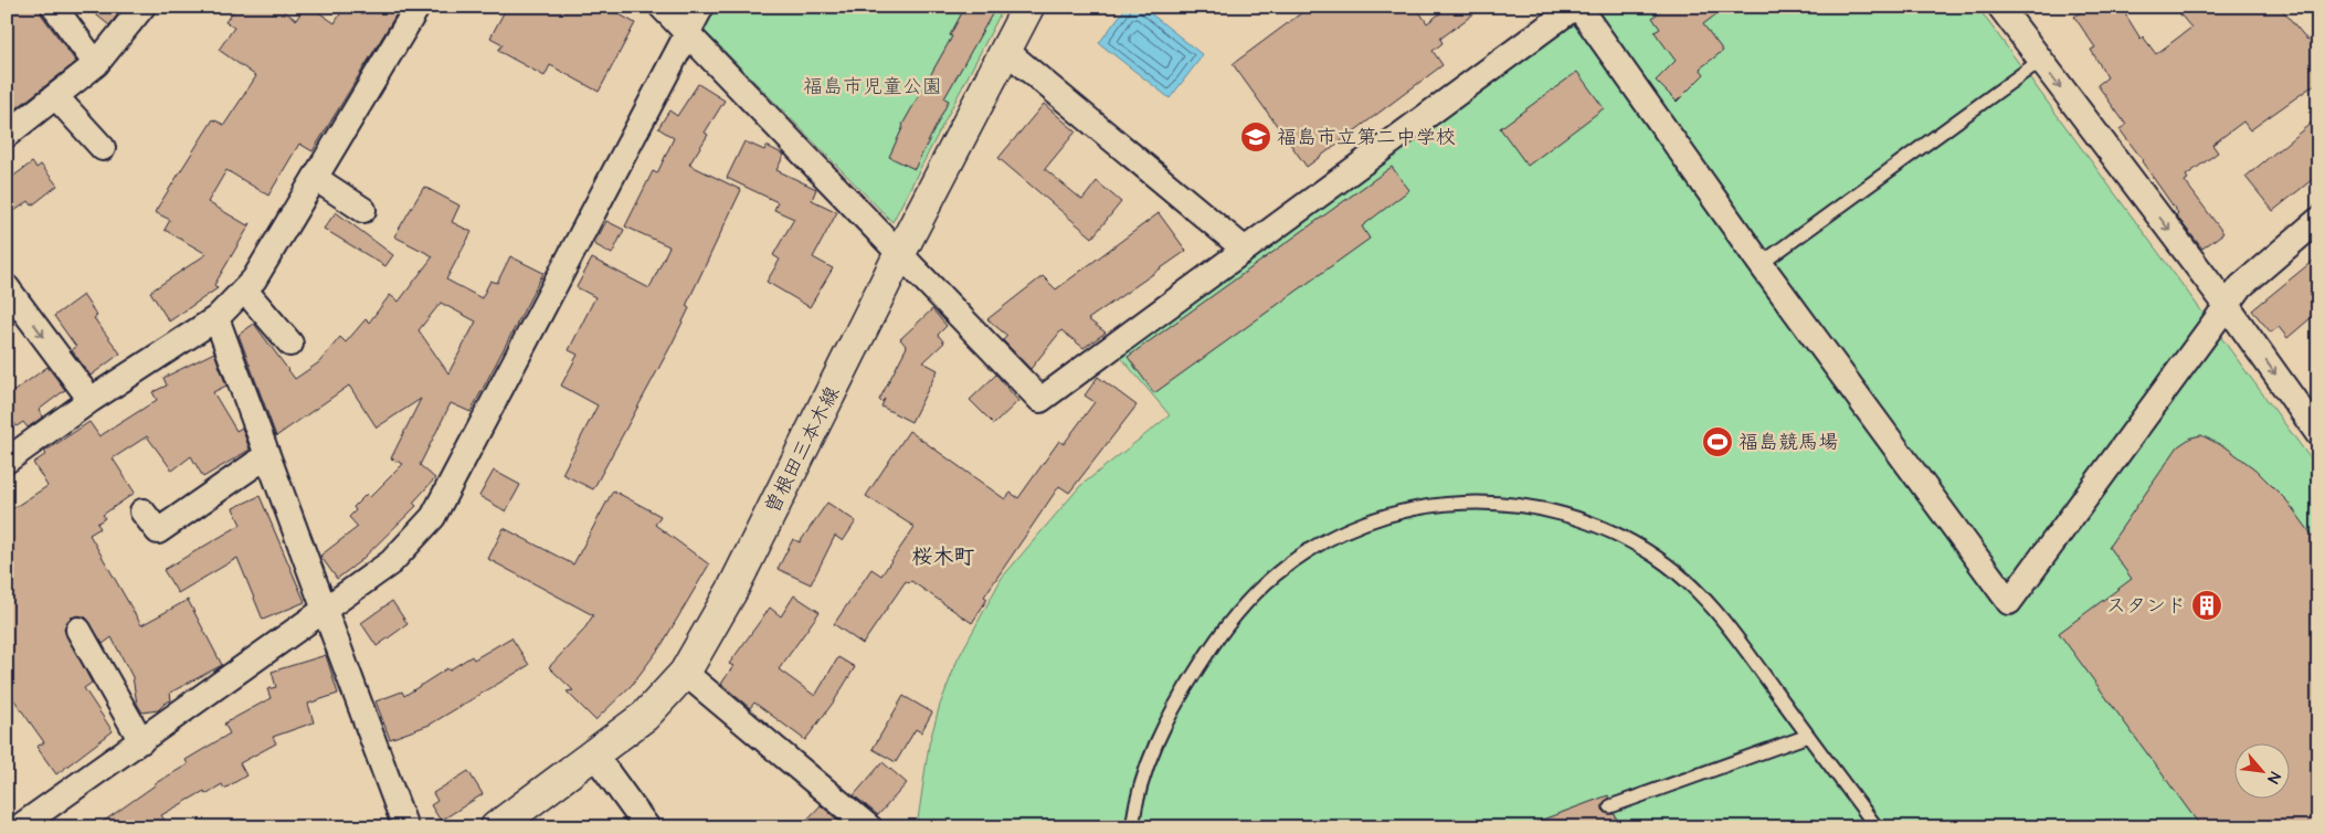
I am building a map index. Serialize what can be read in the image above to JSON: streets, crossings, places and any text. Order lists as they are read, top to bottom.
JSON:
{
  "streets": {
    "street": ["曽根田三本木線"]
  },
  "districts": ["桜木町"],
  "parks": ["福島市児童公園"],
  "places": {
    "school or university": ["福島市立第二中学校"],
    "sports": ["福島競馬場"],
    "building": ["スタンド"]
  },
  "north": "bottom right"
}
